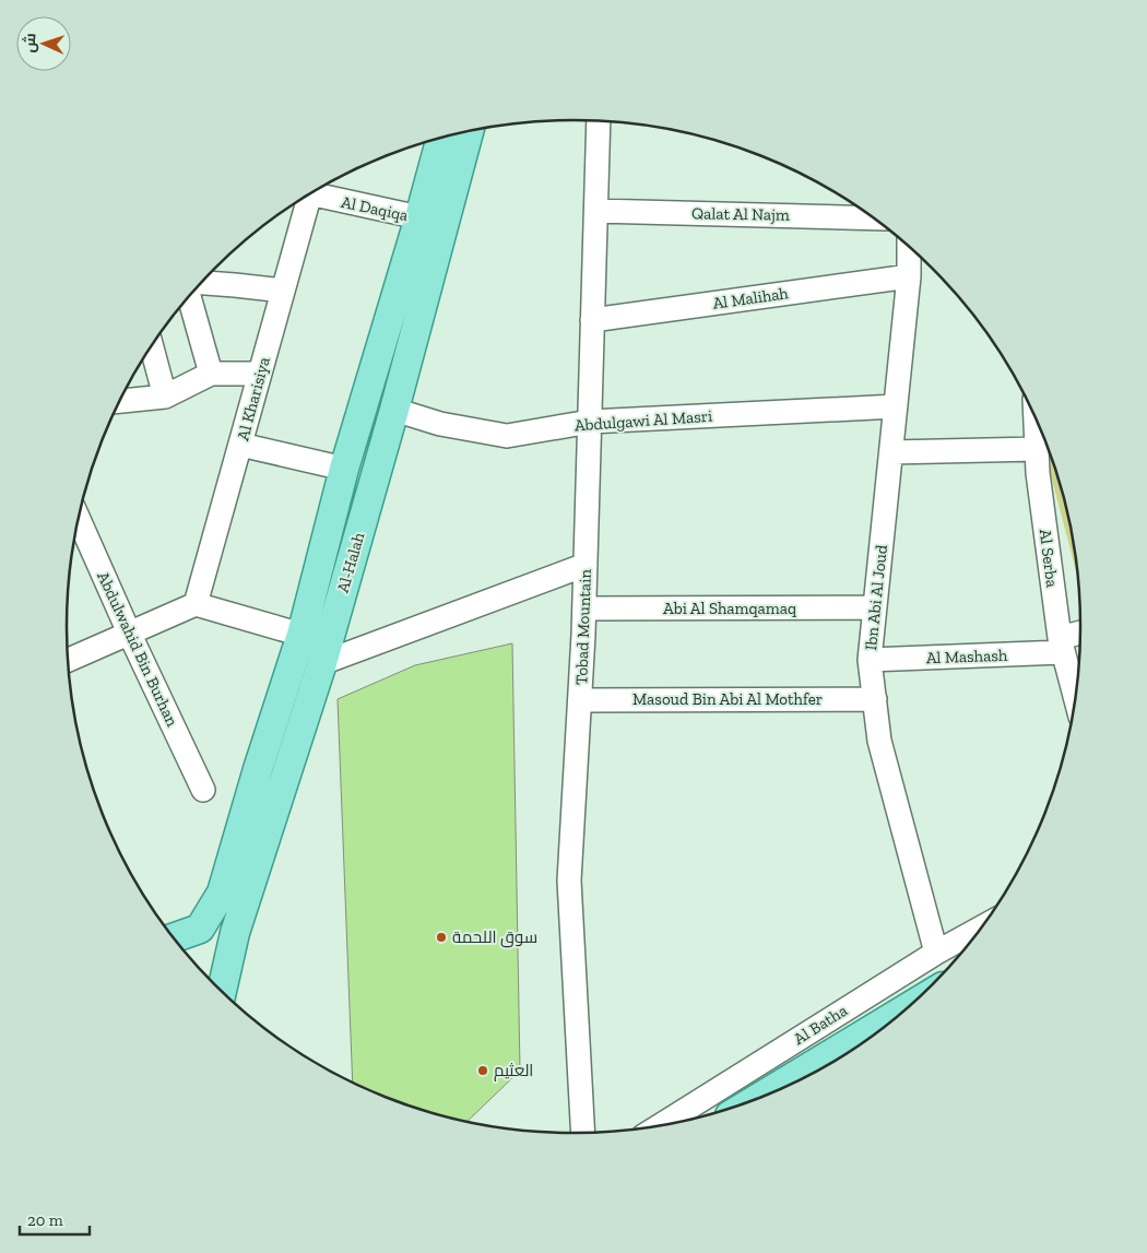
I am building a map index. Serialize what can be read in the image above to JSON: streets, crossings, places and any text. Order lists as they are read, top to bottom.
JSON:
{
  "streets": {
    "main road": ["Al-Halah", "Al Batha"],
    "street": [
      "Al Daqiqa",
      "Qalat Al Najm",
      "Al Malihah",
      "Al Kharisiya",
      "Abdulgawi Al Masri",
      "Al Serba",
      "Ibn Abi Al Joud",
      "Abi Al Shamqamaq",
      "Tobad Mountain",
      "Abdulwahid Bin Burhan",
      "Al Mashash",
      "Masoud Bin Abi Al Mothfer"
    ]
  },
  "crossings": [
    ["Al Daqiqa", "Al-Halah"],
    ["Qalat Al Najm", "Tobad Mountain"],
    ["Al Malihah", "Ibn Abi Al Joud"],
    ["Al Malihah", "Tobad Mountain"],
    ["Abdulgawi Al Masri", "Al-Halah"],
    ["Abdulgawi Al Masri", "Ibn Abi Al Joud"],
    ["Abdulgawi Al Masri", "Tobad Mountain"],
    ["Al Serba", "Al Mashash"],
    ["Ibn Abi Al Joud", "Abi Al Shamqamaq"],
    ["Ibn Abi Al Joud", "Al Mashash"],
    ["Ibn Abi Al Joud", "Masoud Bin Abi Al Mothfer"],
    ["Ibn Abi Al Joud", "Al Batha"],
    ["Abi Al Shamqamaq", "Tobad Mountain"],
    ["Tobad Mountain", "Masoud Bin Abi Al Mothfer"]
  ],
  "places": ["سوق اللحمة", "العثيم"],
  "scale_bar": "20 m",
  "north": "left"
}
